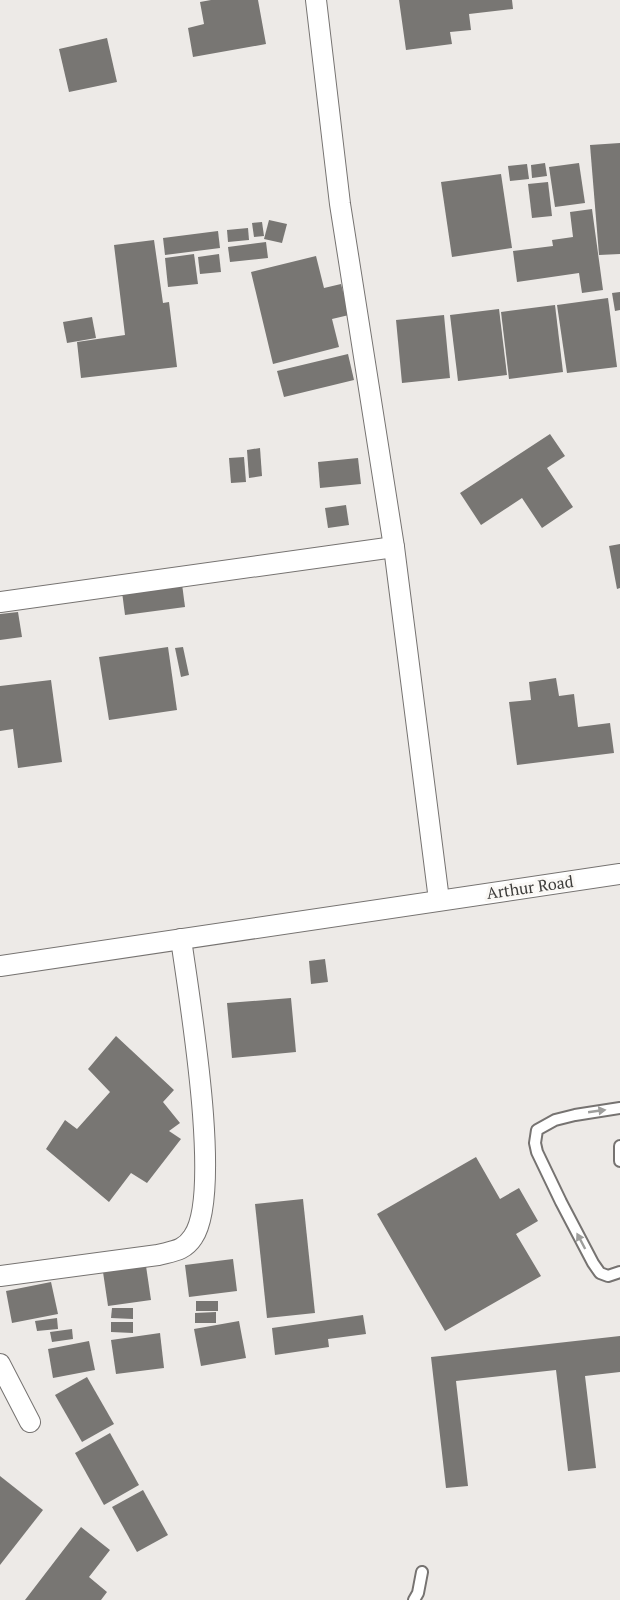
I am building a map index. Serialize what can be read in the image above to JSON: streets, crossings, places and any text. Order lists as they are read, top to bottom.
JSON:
{
  "streets": {
    "street": ["Arthur Road"]
  }
}
